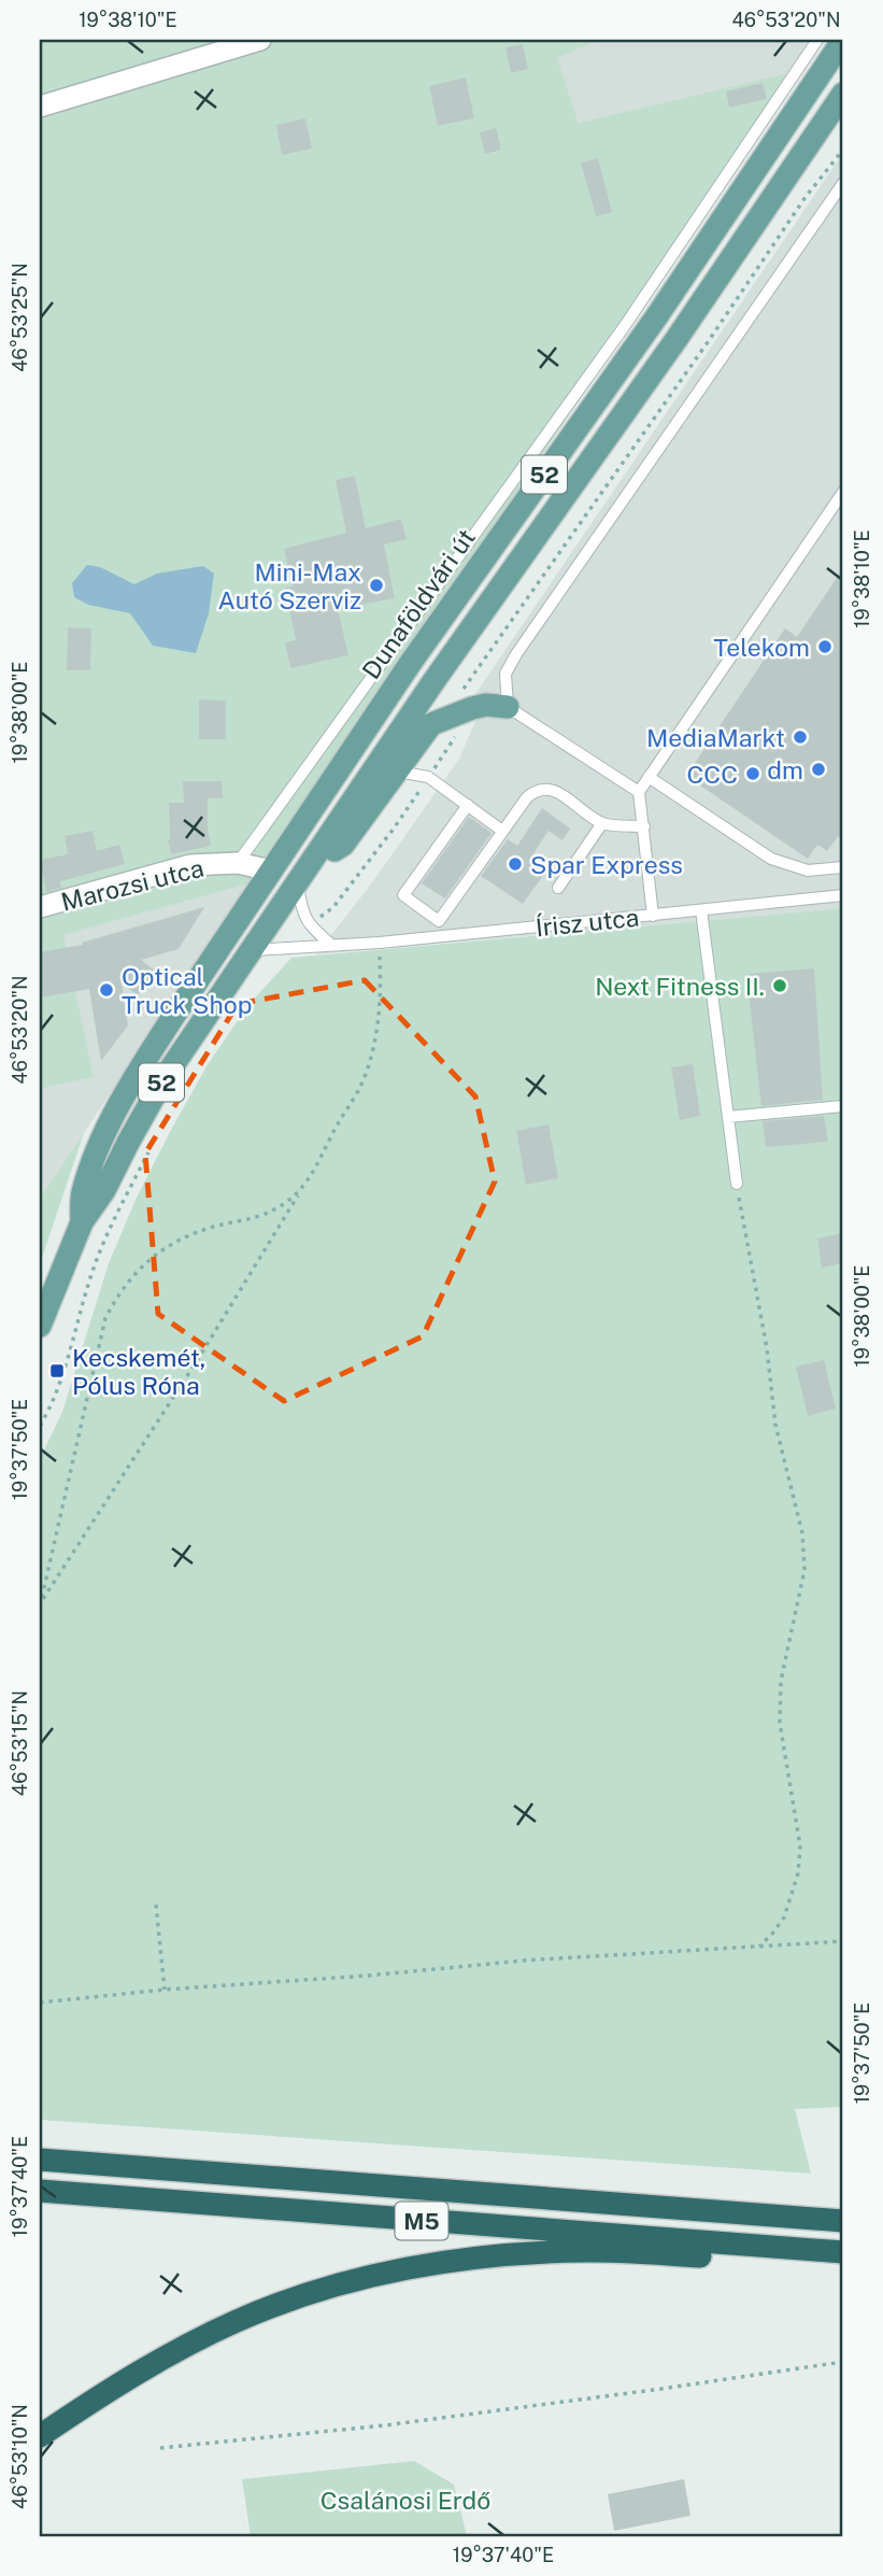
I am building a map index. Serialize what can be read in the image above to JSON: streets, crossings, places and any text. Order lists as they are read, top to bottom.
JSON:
{
  "streets": {
    "highway": ["M5"],
    "main road": ["52", "Dunaföldvári út"],
    "street": ["Marozsi utca"],
    "lane": ["Írisz utca"]
  },
  "crossings": [
    ["Dunaföldvári út", "Marozsi utca"],
    ["Dunaföldvári út", "Írisz utca"]
  ],
  "parks": ["Csalánosi Erdő"],
  "places": {
    "other": [
      "Mini-Max Autó Szerviz",
      "Telekom",
      "MediaMarkt",
      "dm",
      "CCC",
      "Spar Express",
      "Next Fitness II.",
      "Optical Truck Shop"
    ],
    "transit": ["Kecskemét, Pólus Róna"]
  },
  "coordinates": [
    "19°38'10\"E",
    "46°53'20\"N",
    "46°53'25\"N",
    "19°38'00\"E",
    "19°37'50\"E",
    "46°53'15\"N",
    "19°37'40\"E",
    "46°53'10\"N"
  ]
}
